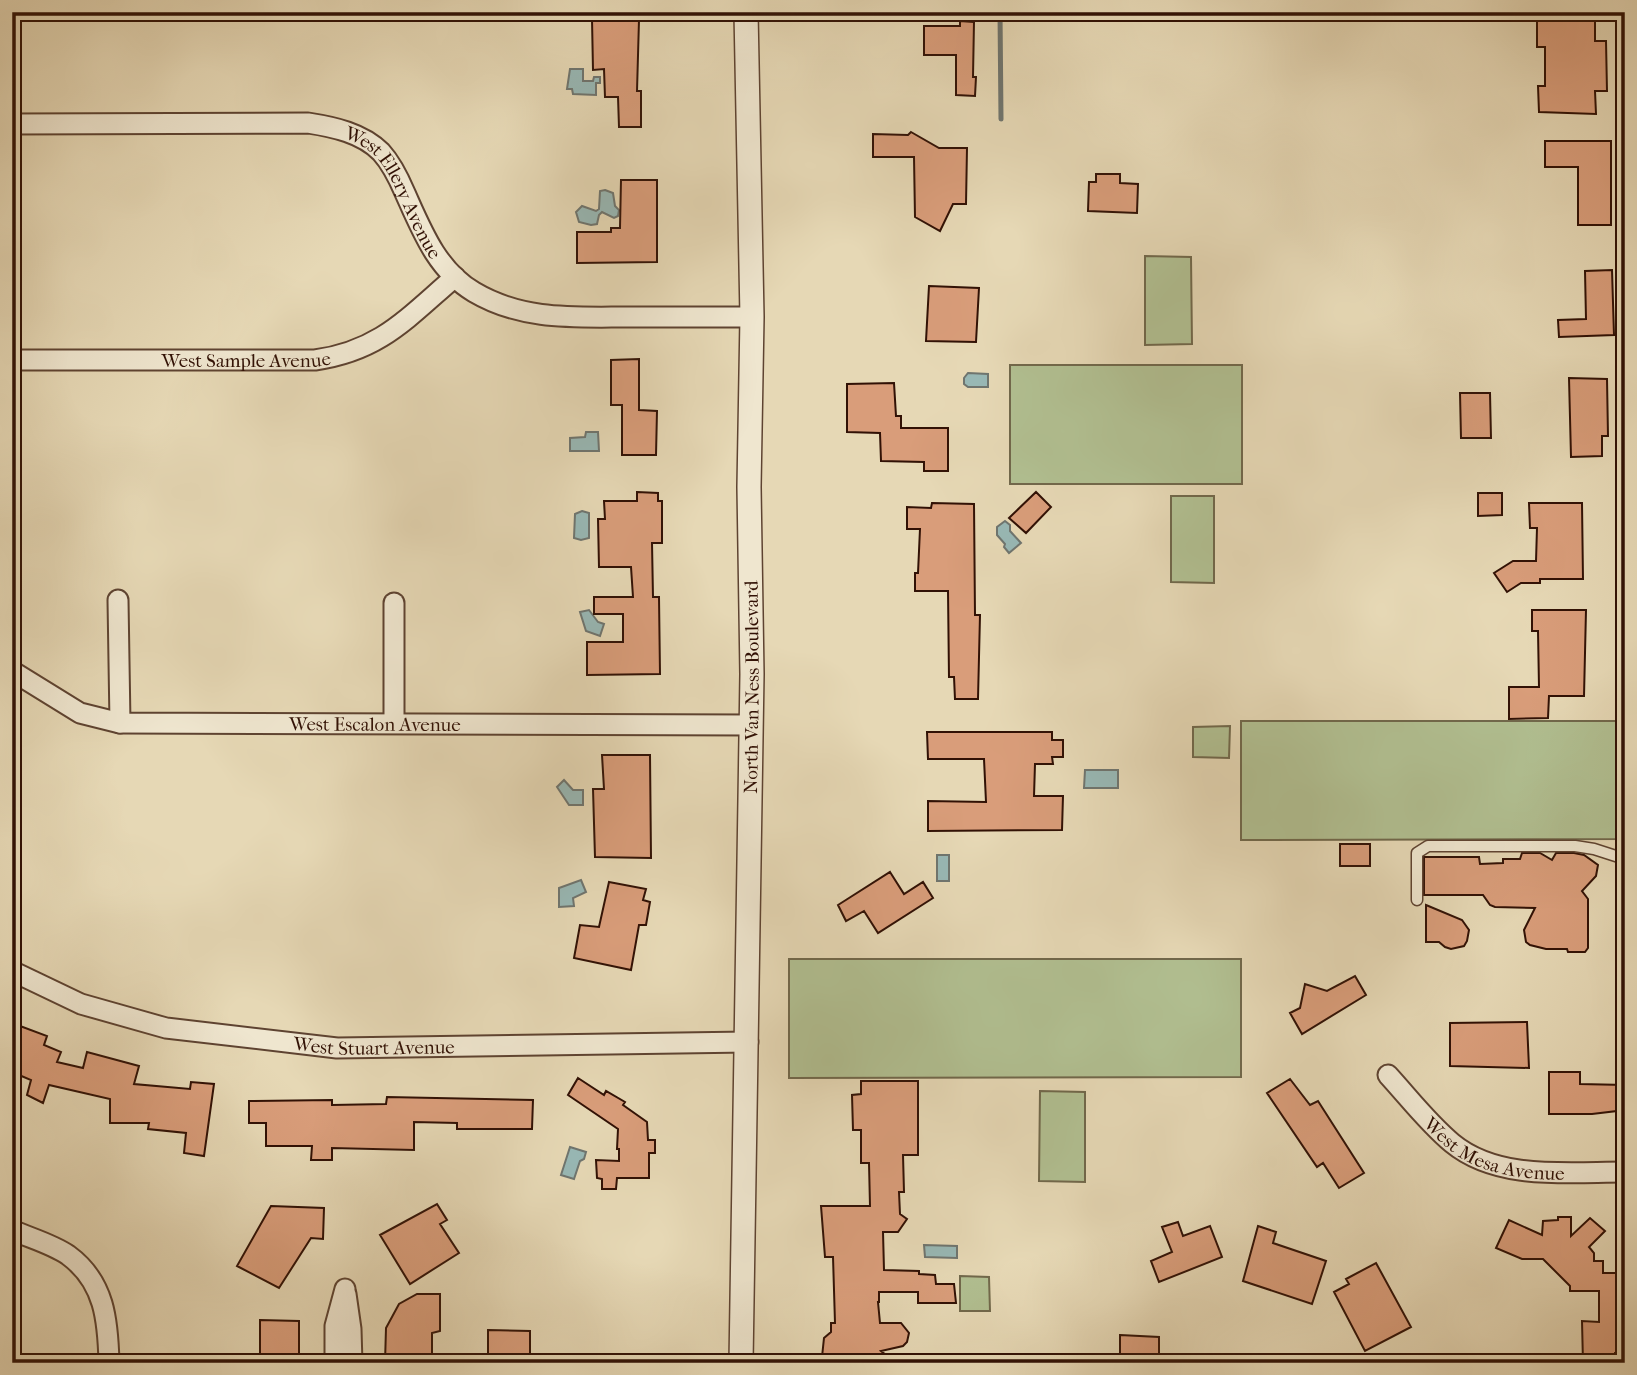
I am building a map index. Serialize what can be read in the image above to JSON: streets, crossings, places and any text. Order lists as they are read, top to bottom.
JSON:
{
  "streets": {
    "street": [
      "West Ellery Avenue",
      "West Sample Avenue",
      "North Van Ness Boulevard",
      "West Escalon Avenue",
      "West Stuart Avenue",
      "West Mesa Avenue"
    ]
  },
  "crossings": [
    ["West Ellery Avenue", "West Sample Avenue"],
    ["West Ellery Avenue", "North Van Ness Boulevard"],
    ["North Van Ness Boulevard", "West Escalon Avenue"],
    ["North Van Ness Boulevard", "West Stuart Avenue"]
  ]
}
